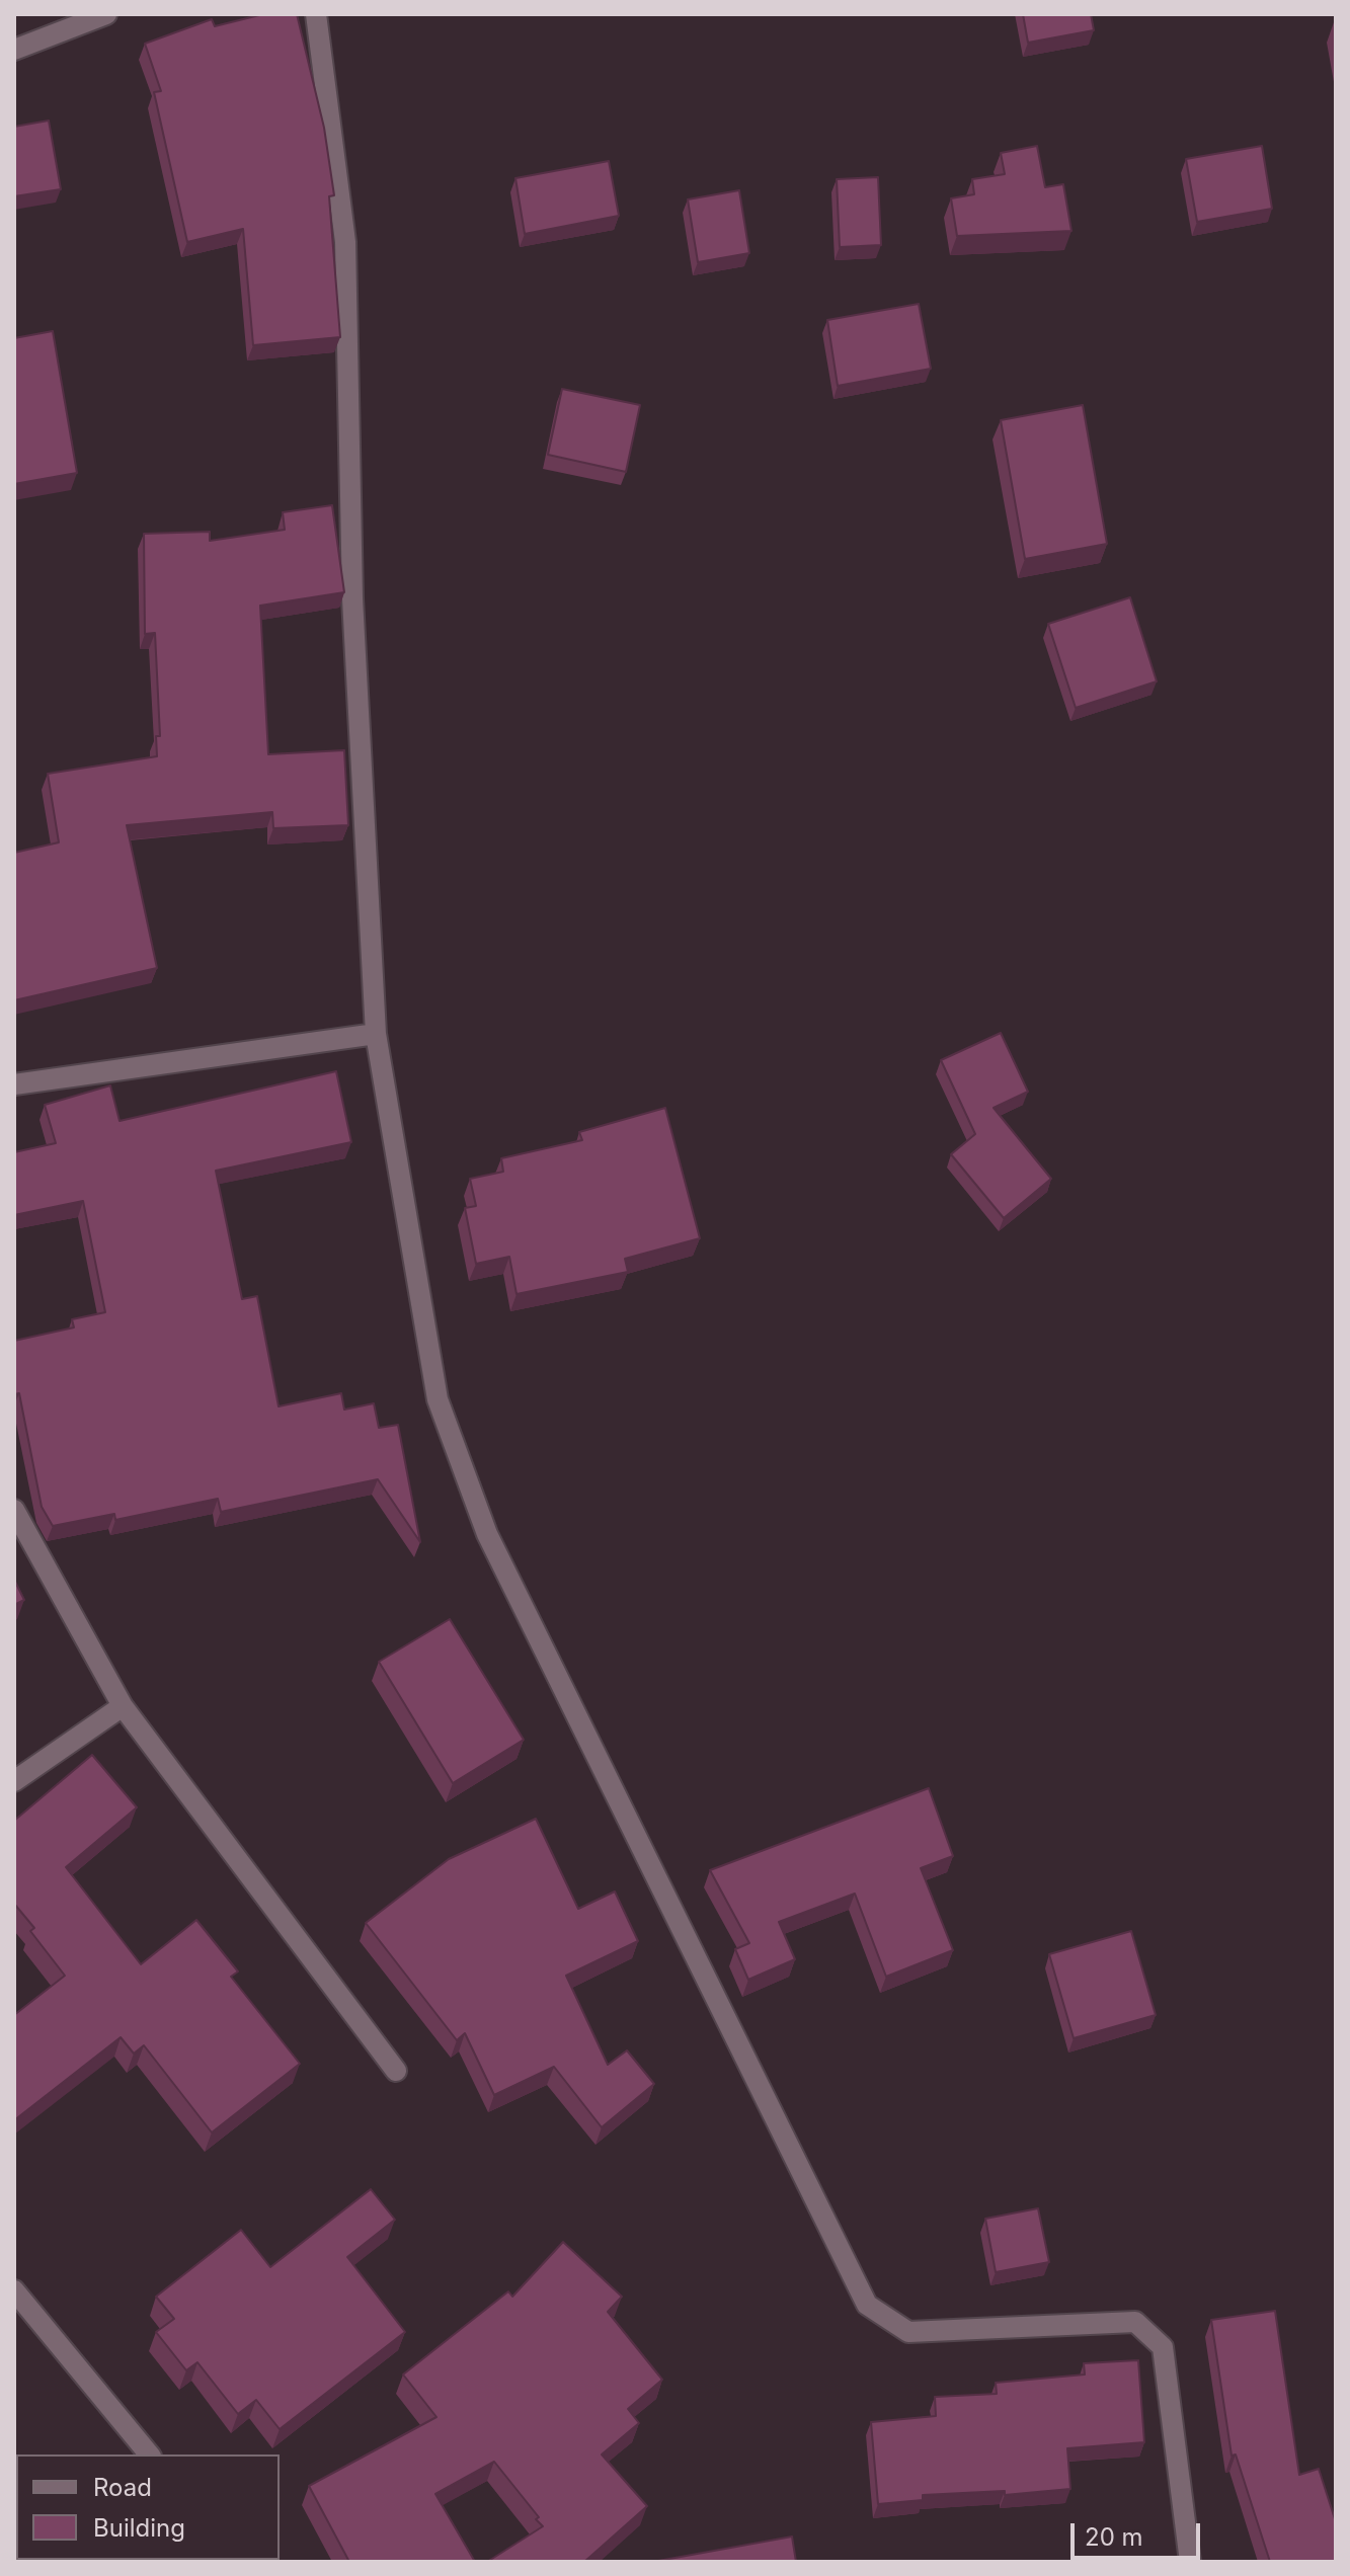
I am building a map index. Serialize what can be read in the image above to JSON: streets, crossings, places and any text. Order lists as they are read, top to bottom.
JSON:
{
  "legend": ["Road", "Building"],
  "scale_bar": "20 m"
}
